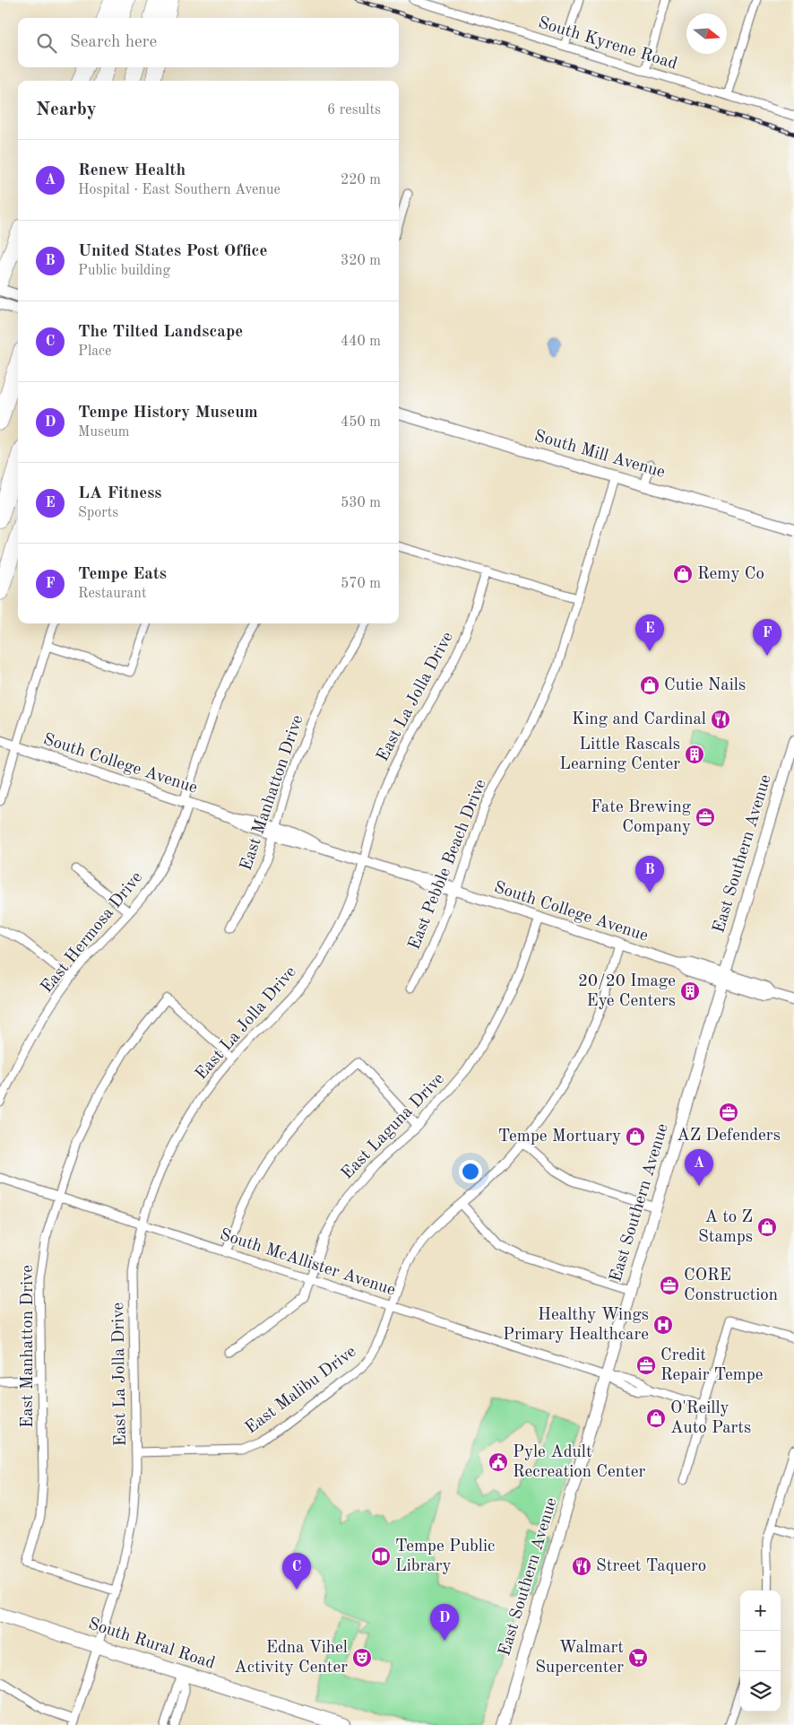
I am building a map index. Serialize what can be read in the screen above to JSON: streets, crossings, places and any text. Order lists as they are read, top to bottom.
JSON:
{
  "streets": {
    "main road": ["South Mill Avenue", "East Southern Avenue", "South Rural Road"],
    "street": [
      "South Kyrene Road",
      "East La Jolla Drive",
      "South College Avenue",
      "East Manhatton Drive",
      "East Pebble Beach Drive",
      "East Hermosa Drive",
      "East Laguna Drive",
      "South McAllister Avenue",
      "East Malibu Drive"
    ]
  },
  "crossings": [
    ["South Mill Avenue", "East Pebble Beach Drive"],
    ["East La Jolla Drive", "South College Avenue"],
    ["East La Jolla Drive", "East Manhatton Drive"],
    ["East La Jolla Drive", "South McAllister Avenue"],
    ["East La Jolla Drive", "East Malibu Drive"],
    ["East La Jolla Drive", "South Rural Road"],
    ["South College Avenue", "East Manhatton Drive"],
    ["South College Avenue", "East Southern Avenue"],
    ["South College Avenue", "East Pebble Beach Drive"],
    ["South College Avenue", "East Hermosa Drive"],
    ["South College Avenue", "East Laguna Drive"],
    ["South College Avenue", "East Malibu Drive"],
    ["East Manhatton Drive", "South McAllister Avenue"],
    ["East Southern Avenue", "South McAllister Avenue"],
    ["East Laguna Drive", "South McAllister Avenue"],
    ["South McAllister Avenue", "East Malibu Drive"]
  ],
  "places": {
    "shop": [
      "Remy Co",
      "Cutie Nails",
      "Tempe Mortuary",
      "A to Z Stamps",
      "O'Reilly Auto Parts"
    ],
    "restaurant": ["King and Cardinal", "Street Taquero"],
    "building": ["Little Rascals Learning Center", "20/20 Image Eye Centers"],
    "office": [
      "Fate Brewing Company",
      "AZ Defenders",
      "CORE Construction",
      "Credit Repair Tempe"
    ],
    "hospital": ["Healthy Wings Primary Healthcare"],
    "public building": ["Pyle Adult Recreation Center"],
    "library": ["Tempe Public Library"],
    "theatre": ["Edna Vihel Activity Center"],
    "supermarket": ["Walmart Supercenter"]
  },
  "north": "right",
  "page": {
    "search": "Search here",
    "heading": ["Nearby", "6 results"],
    "list": [
      {
        "mark": "A",
        "name": "Renew Health",
        "note": "Hospital · East Southern Avenue",
        "value": "220 m"
      },
      {
        "mark": "B",
        "name": "United States Post Office",
        "note": "Public building",
        "value": "320 m"
      },
      {
        "mark": "C",
        "name": "The Tilted Landscape",
        "note": "Place",
        "value": "440 m"
      },
      {
        "mark": "D",
        "name": "Tempe History Museum",
        "note": "Museum",
        "value": "450 m"
      },
      {
        "mark": "E",
        "name": "LA Fitness",
        "note": "Sports",
        "value": "530 m"
      },
      {
        "mark": "F",
        "name": "Tempe Eats",
        "note": "Restaurant",
        "value": "570 m"
      }
    ],
    "pins": [
      "E",
      "F",
      "B",
      "A",
      "C",
      "D"
    ],
    "map_buttons": ["+", "−"]
  }
}
